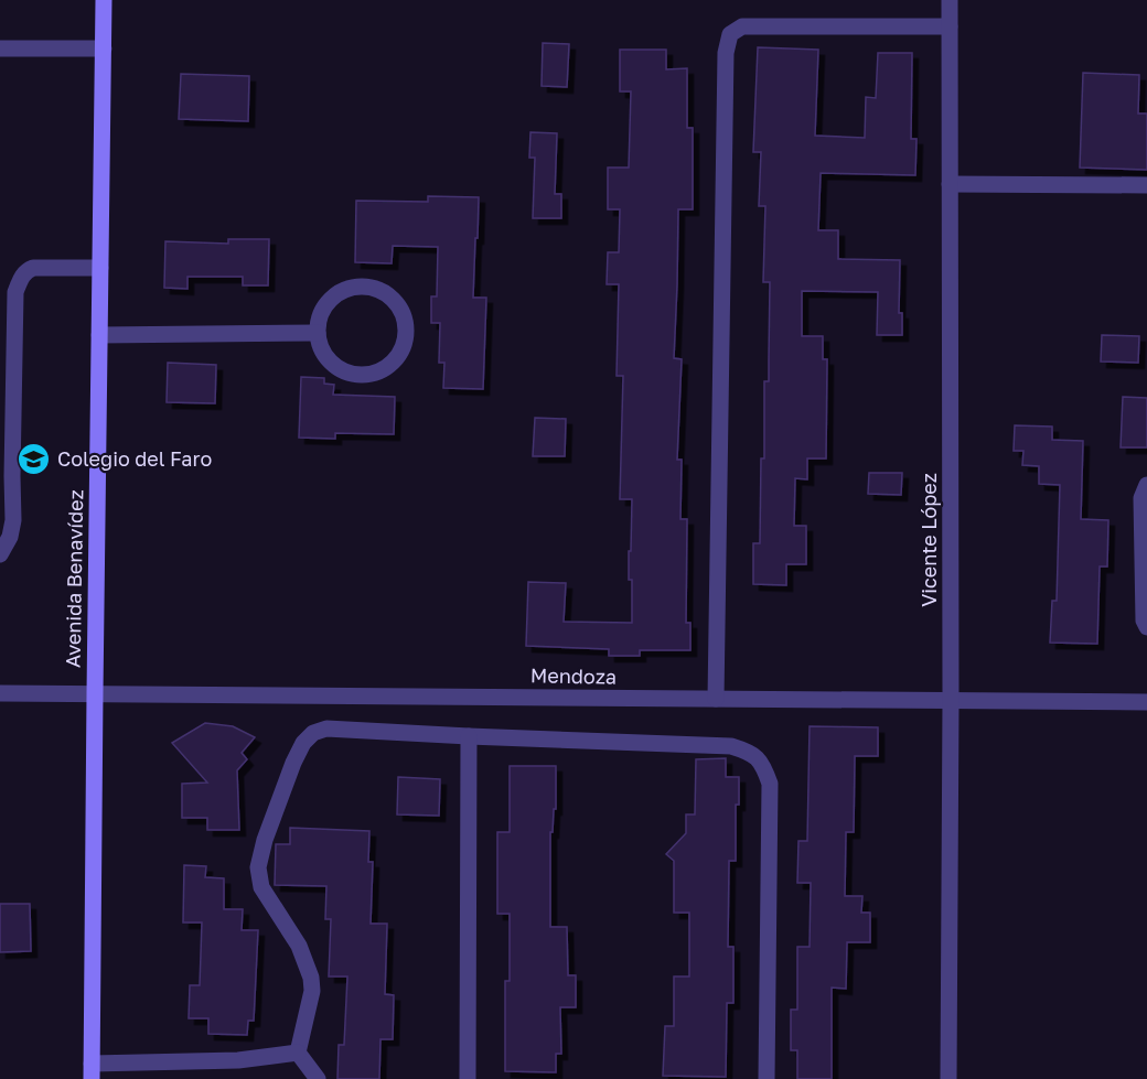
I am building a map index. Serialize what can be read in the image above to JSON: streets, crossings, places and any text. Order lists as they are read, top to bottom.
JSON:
{
  "streets": {
    "main road": ["Avenida Benavídez"],
    "street": ["Vicente López", "Mendoza"]
  },
  "crossings": [
    ["Vicente López", "Mendoza"],
    ["Avenida Benavídez", "Mendoza"]
  ],
  "places": {
    "school or university": ["Colegio del Faro"]
  }
}
